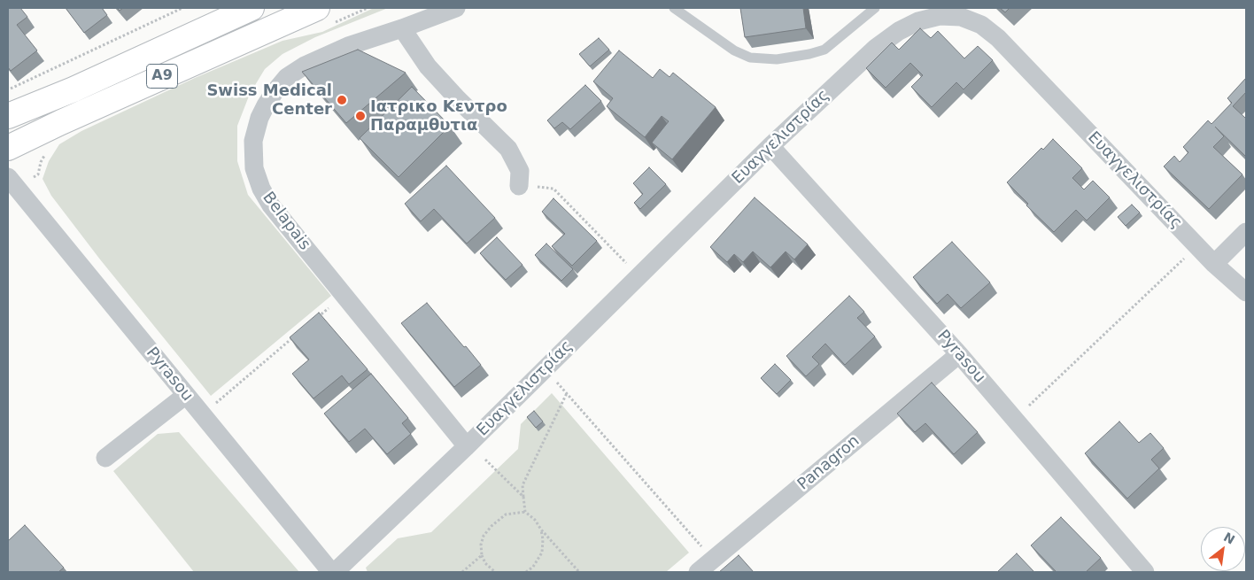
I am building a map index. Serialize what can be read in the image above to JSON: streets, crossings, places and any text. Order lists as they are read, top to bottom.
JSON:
{
  "streets": {
    "main road": ["A9"],
    "street": [
      "Ευαγγελιστρίας",
      "Belapais",
      "Pyrasou",
      "Panagron"
    ]
  },
  "crossings": [
    ["Ευαγγελιστρίας", "Belapais"],
    ["Ευαγγελιστρίας", "Pyrasou"],
    ["Pyrasou", "Panagron"]
  ],
  "places": ["Swiss Medical Center", "Ιατρικο Κεντρο Παραμθυτια"],
  "north": "top right"
}
